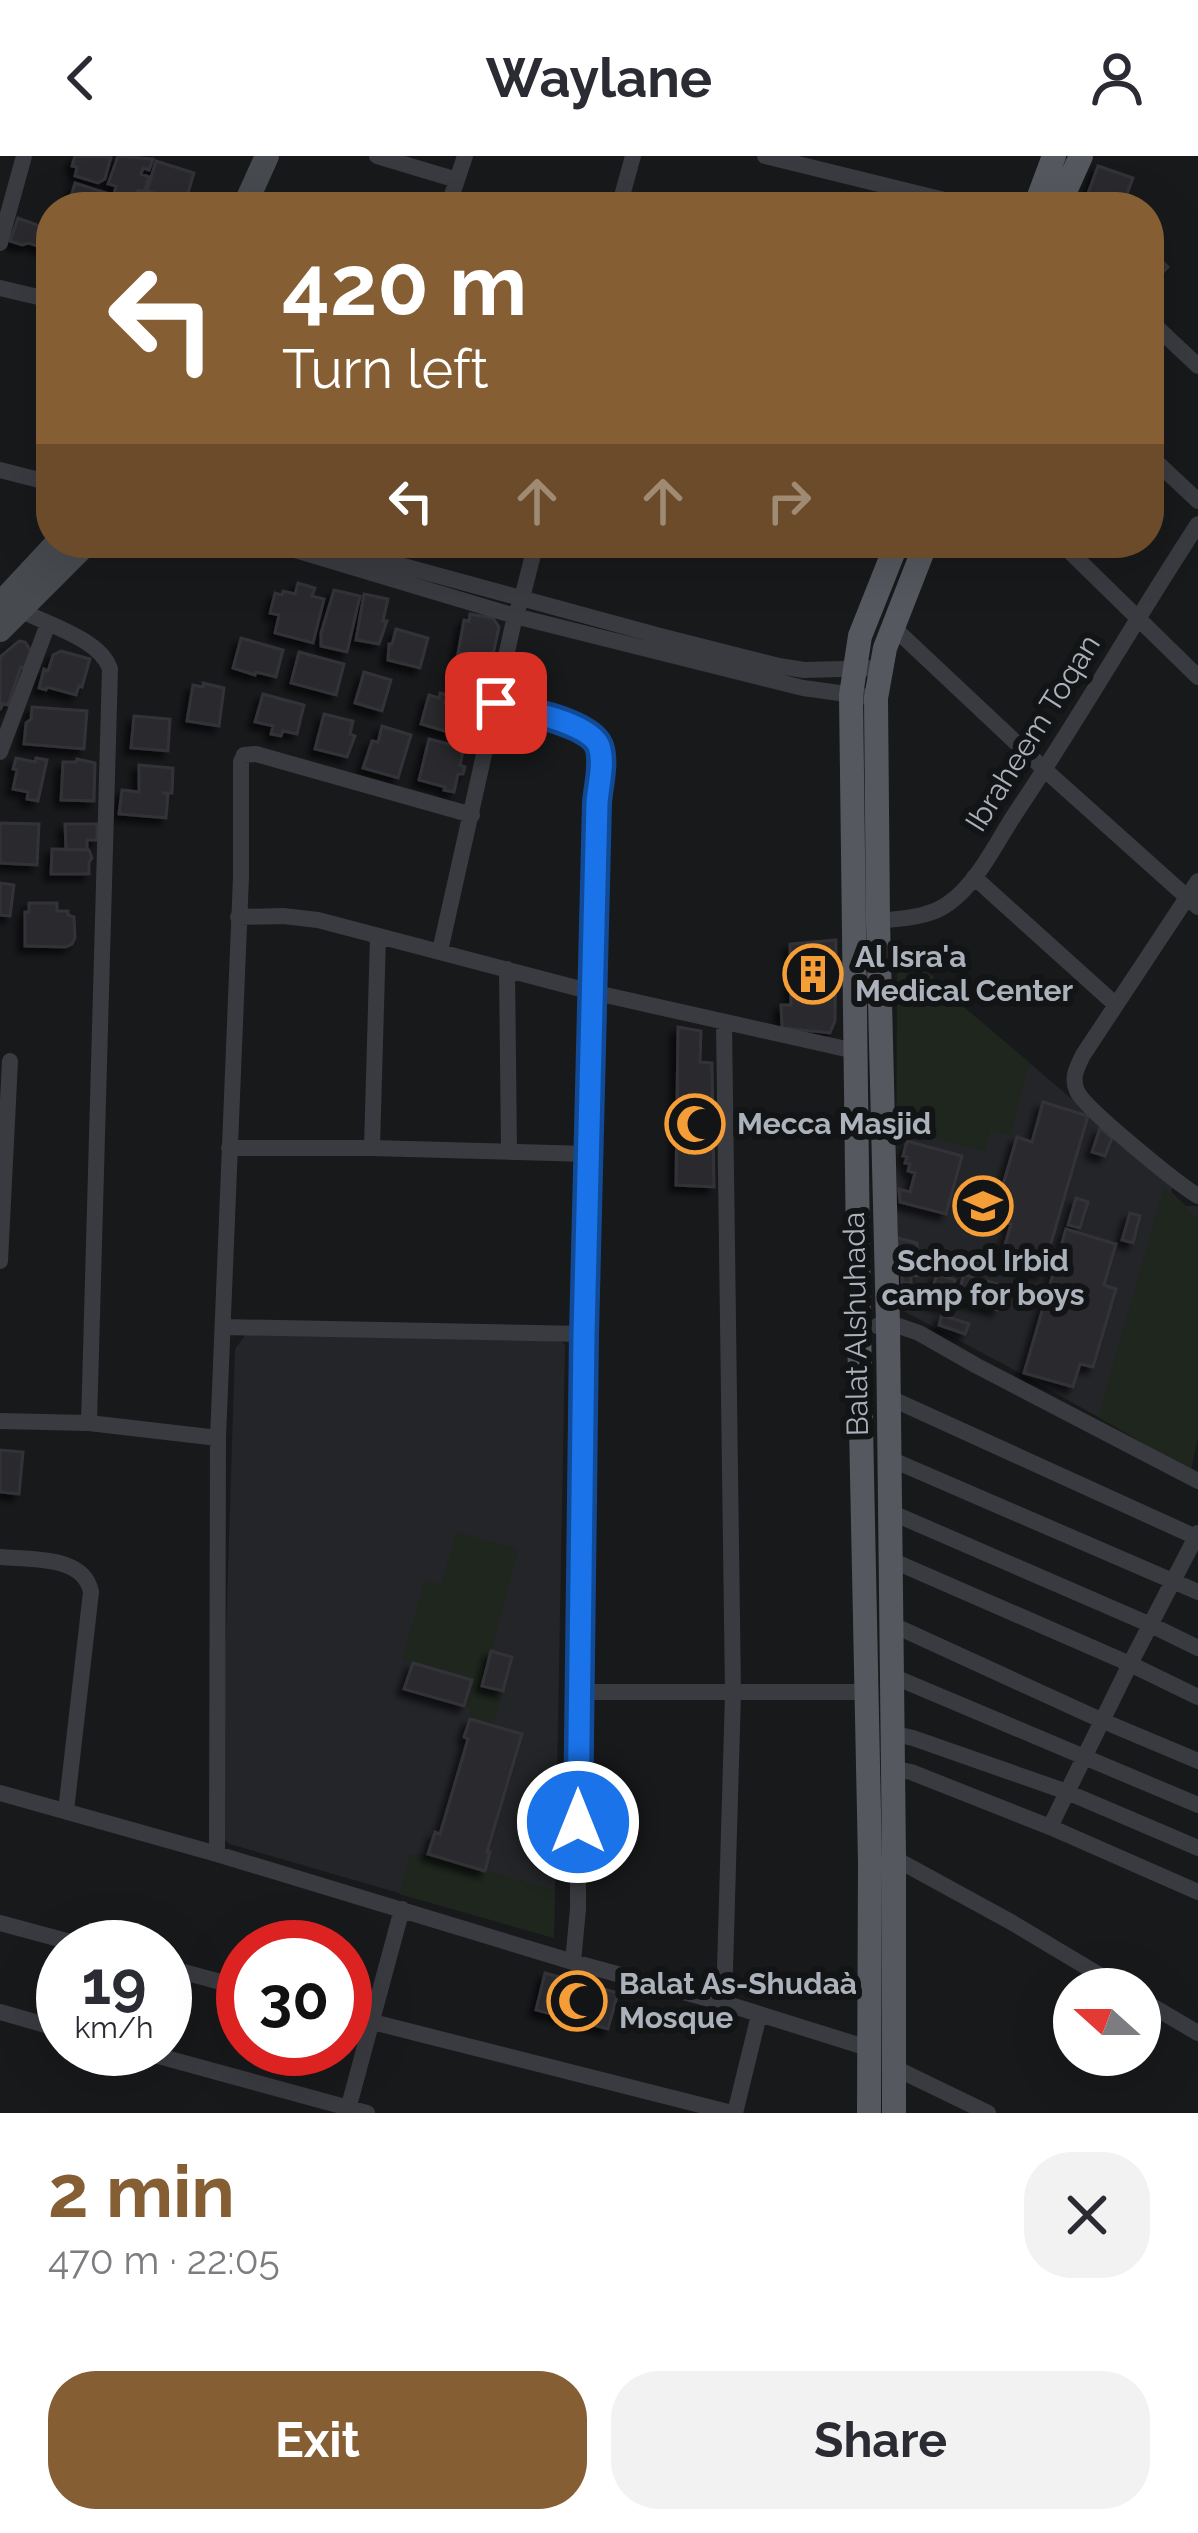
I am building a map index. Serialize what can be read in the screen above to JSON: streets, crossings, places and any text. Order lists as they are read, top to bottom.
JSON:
{
  "streets": {
    "main road": ["Balat Alshuhada"],
    "street": ["Ibraheem Toqan"]
  },
  "crossings": [
    ["Ibraheem Toqan", "Balat Alshuhada"]
  ],
  "places": {
    "building": ["Al Isra'a Medical Center"],
    "mosque": ["Mecca Masjid", "Balat As-Shudaà Mosque"],
    "school or university": ["School Irbid camp for boys"]
  },
  "north": "left",
  "page": {
    "header": "Waylane",
    "turn": ["420 m", "Turn left"],
    "speed": "19 km/h",
    "limit": "30",
    "heading": ["2 min", "470 m · 22:05"],
    "buttons": ["Exit", "Share"]
  }
}
